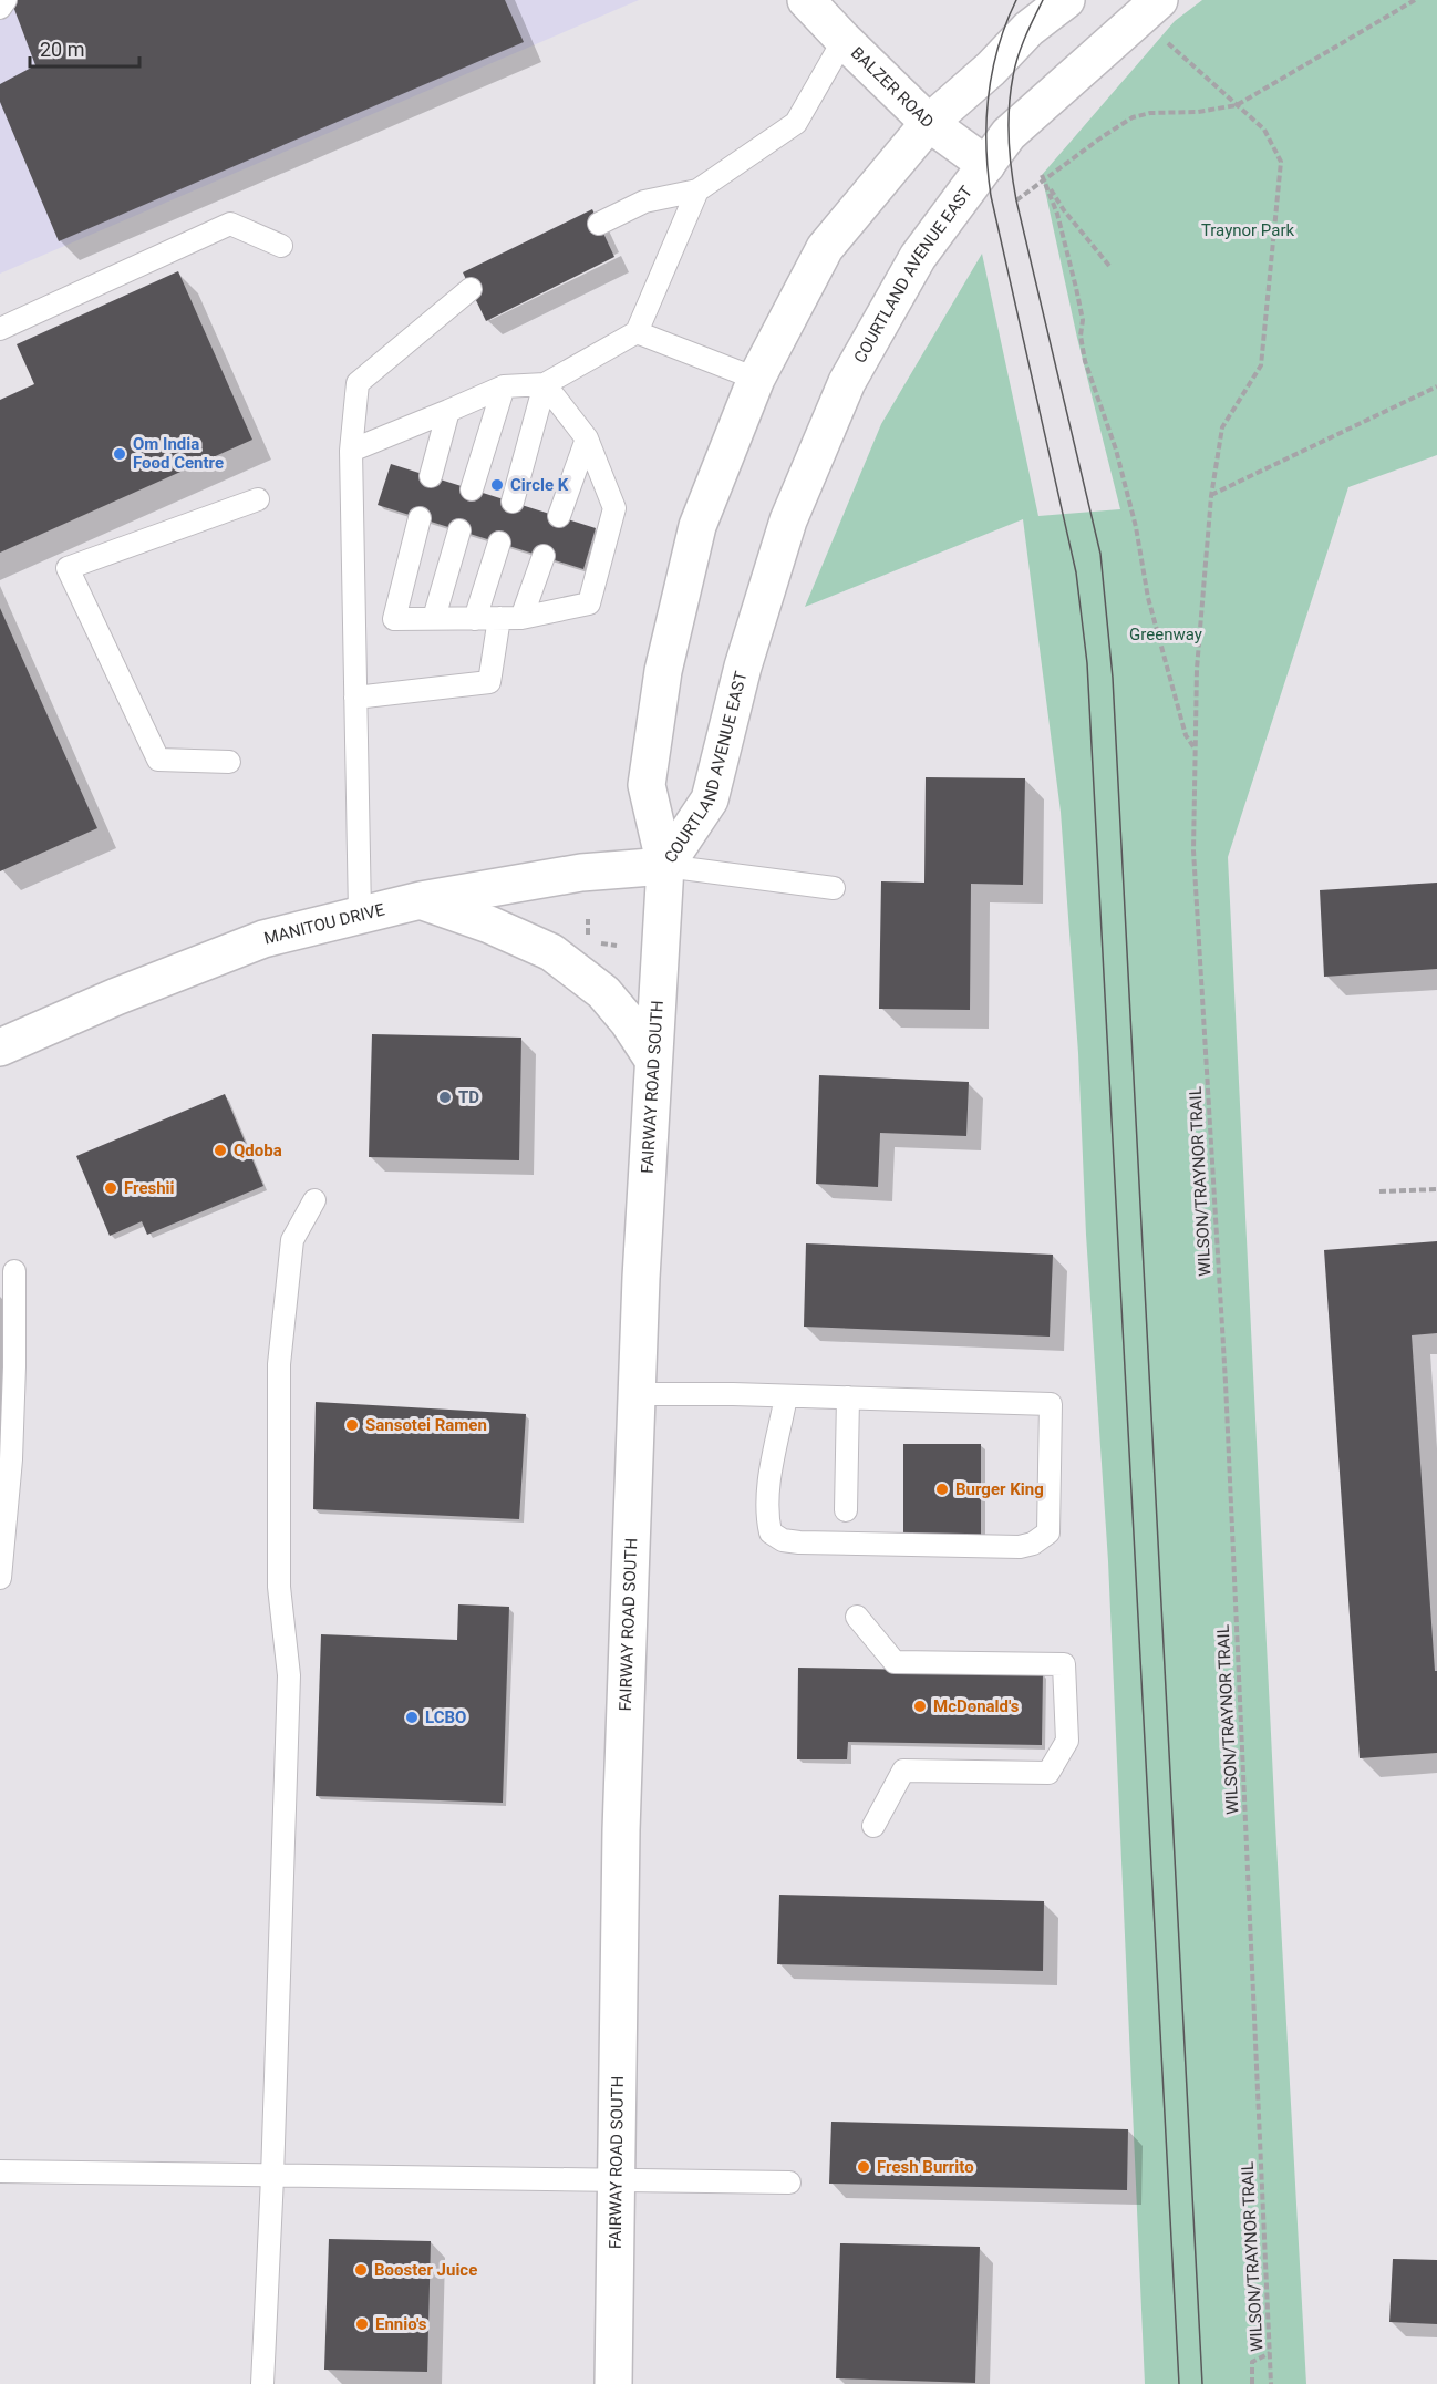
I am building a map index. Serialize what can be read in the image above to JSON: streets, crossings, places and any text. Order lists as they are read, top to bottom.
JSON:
{
  "streets": {
    "main road": [
      "BALZER ROAD",
      "COURTLAND AVENUE EAST",
      "MANITOU DRIVE",
      "FAIRWAY ROAD SOUTH"
    ],
    "path": ["WILSON/TRAYNOR TRAIL"]
  },
  "crossings": [
    ["BALZER ROAD", "COURTLAND AVENUE EAST"],
    ["COURTLAND AVENUE EAST", "MANITOU DRIVE"],
    ["COURTLAND AVENUE EAST", "FAIRWAY ROAD SOUTH"],
    ["MANITOU DRIVE", "FAIRWAY ROAD SOUTH"]
  ],
  "parks": ["Traynor Park", "Greenway"],
  "places": [
    "Om India Food Centre",
    "Circle K",
    "TD",
    "Qdoba",
    "Freshii",
    "Sansotei Ramen",
    "Burger King",
    "McDonald's",
    "LCBO",
    "Fresh Burrito",
    "Booster Juice",
    "Ennio's"
  ],
  "scale_bar": "20 m"
}
